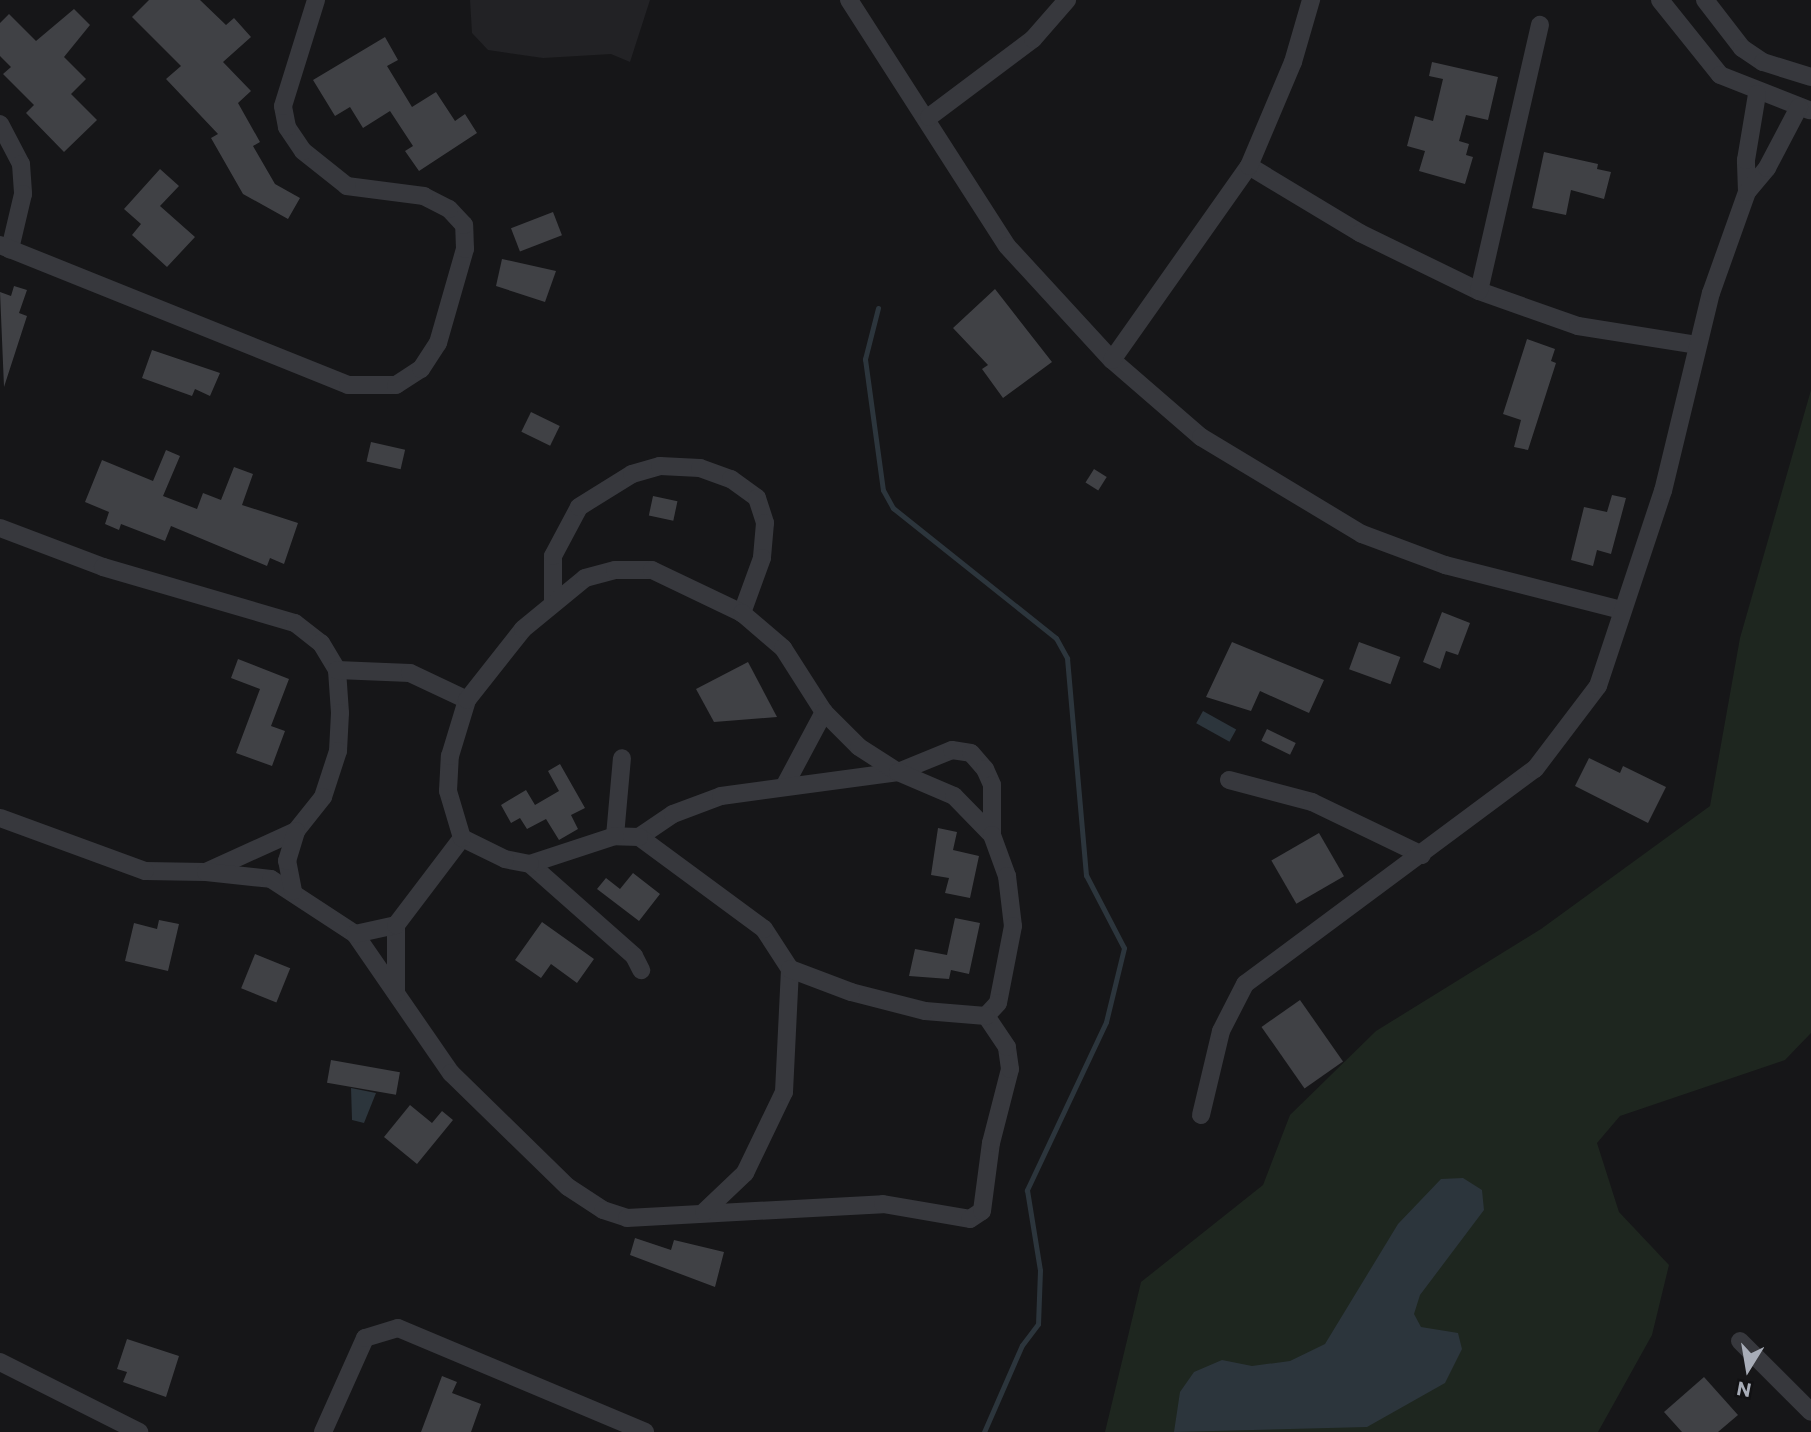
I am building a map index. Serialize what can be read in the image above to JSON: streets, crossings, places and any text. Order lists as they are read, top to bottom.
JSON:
{
  "north": "bottom"
}
